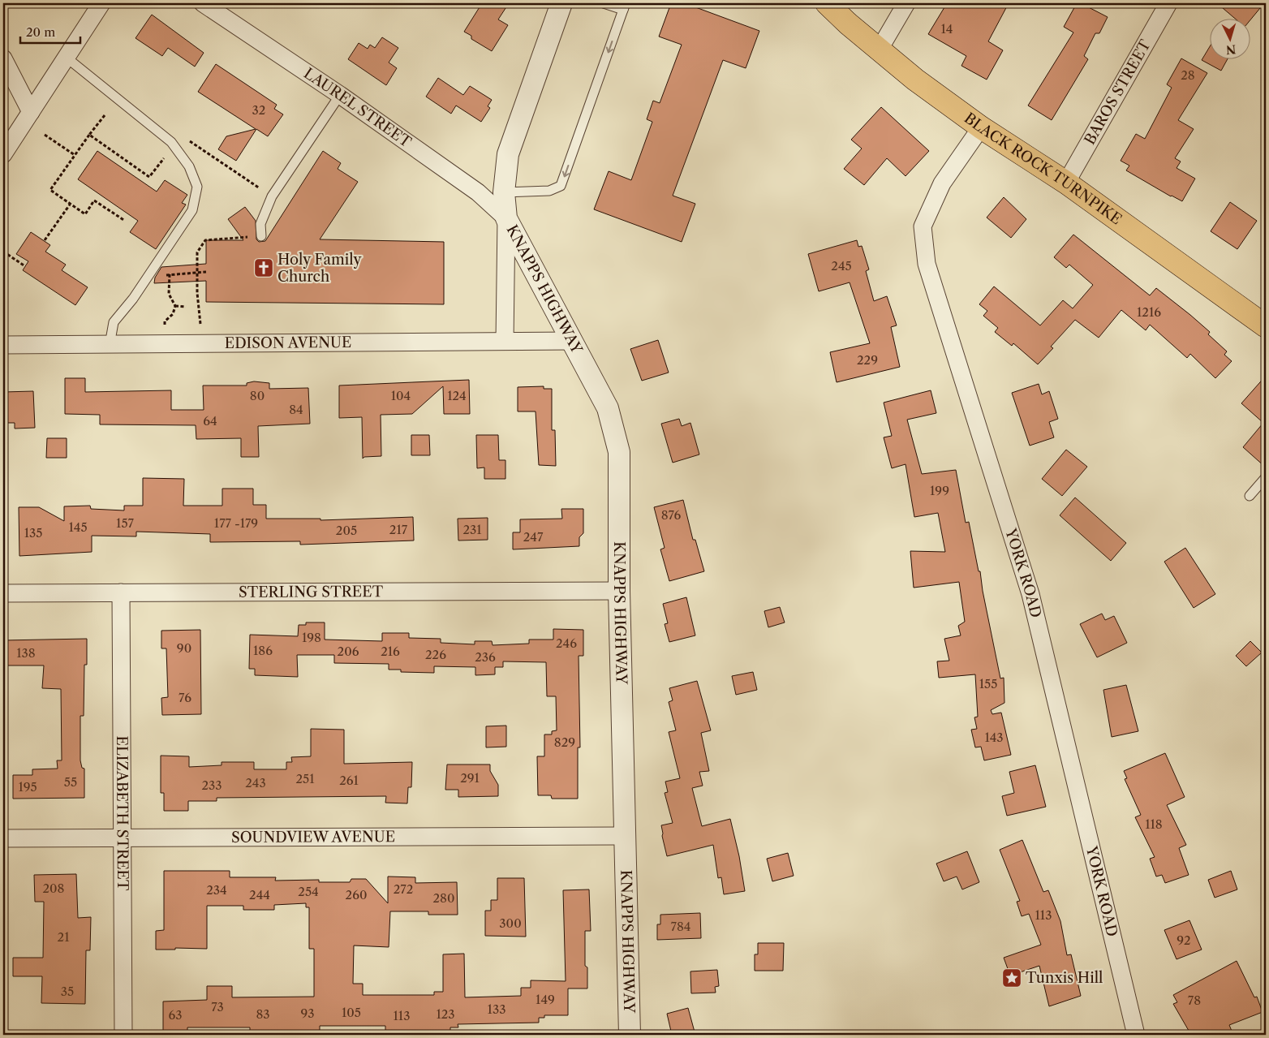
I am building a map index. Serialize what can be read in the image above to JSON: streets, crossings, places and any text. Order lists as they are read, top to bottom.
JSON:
{
  "streets": {
    "main road": ["BLACK ROCK TURNPIKE"],
    "street": [
      "BAROS STREET",
      "LAUREL STREET",
      "KNAPPS HIGHWAY",
      "EDISON AVENUE",
      "YORK ROAD",
      "STERLING STREET",
      "ELIZABETH STREET",
      "SOUNDVIEW AVENUE"
    ]
  },
  "crossings": [
    ["BAROS STREET", "BLACK ROCK TURNPIKE"],
    ["LAUREL STREET", "KNAPPS HIGHWAY"],
    ["BLACK ROCK TURNPIKE", "YORK ROAD"],
    ["KNAPPS HIGHWAY", "EDISON AVENUE"],
    ["KNAPPS HIGHWAY", "STERLING STREET"],
    ["KNAPPS HIGHWAY", "SOUNDVIEW AVENUE"],
    ["STERLING STREET", "ELIZABETH STREET"],
    ["ELIZABETH STREET", "SOUNDVIEW AVENUE"]
  ],
  "places": {
    "church": ["Holy Family Church"],
    "place": ["Tunxis Hill"]
  },
  "house_numbers": [
    "14",
    "28",
    "32",
    "245",
    "1216",
    "229",
    "80",
    "104",
    "124",
    "84",
    "64",
    "199",
    "876",
    "157",
    "177 -179",
    "145",
    "217",
    "231",
    "205",
    "135",
    "247",
    "198",
    "246",
    "90",
    "186",
    "206",
    "216",
    "138",
    "226",
    "236",
    "155",
    "76",
    "143",
    "829",
    "291",
    "251",
    "261",
    "55",
    "243",
    "233",
    "195",
    "118",
    "208",
    "272",
    "234",
    "254",
    "244",
    "260",
    "280",
    "113",
    "300",
    "784",
    "21",
    "92",
    "35",
    "149",
    "78",
    "73",
    "133",
    "105",
    "93",
    "83",
    "123",
    "63",
    "113"
  ],
  "scale_bar": "20 m",
  "north": "bottom"
}
